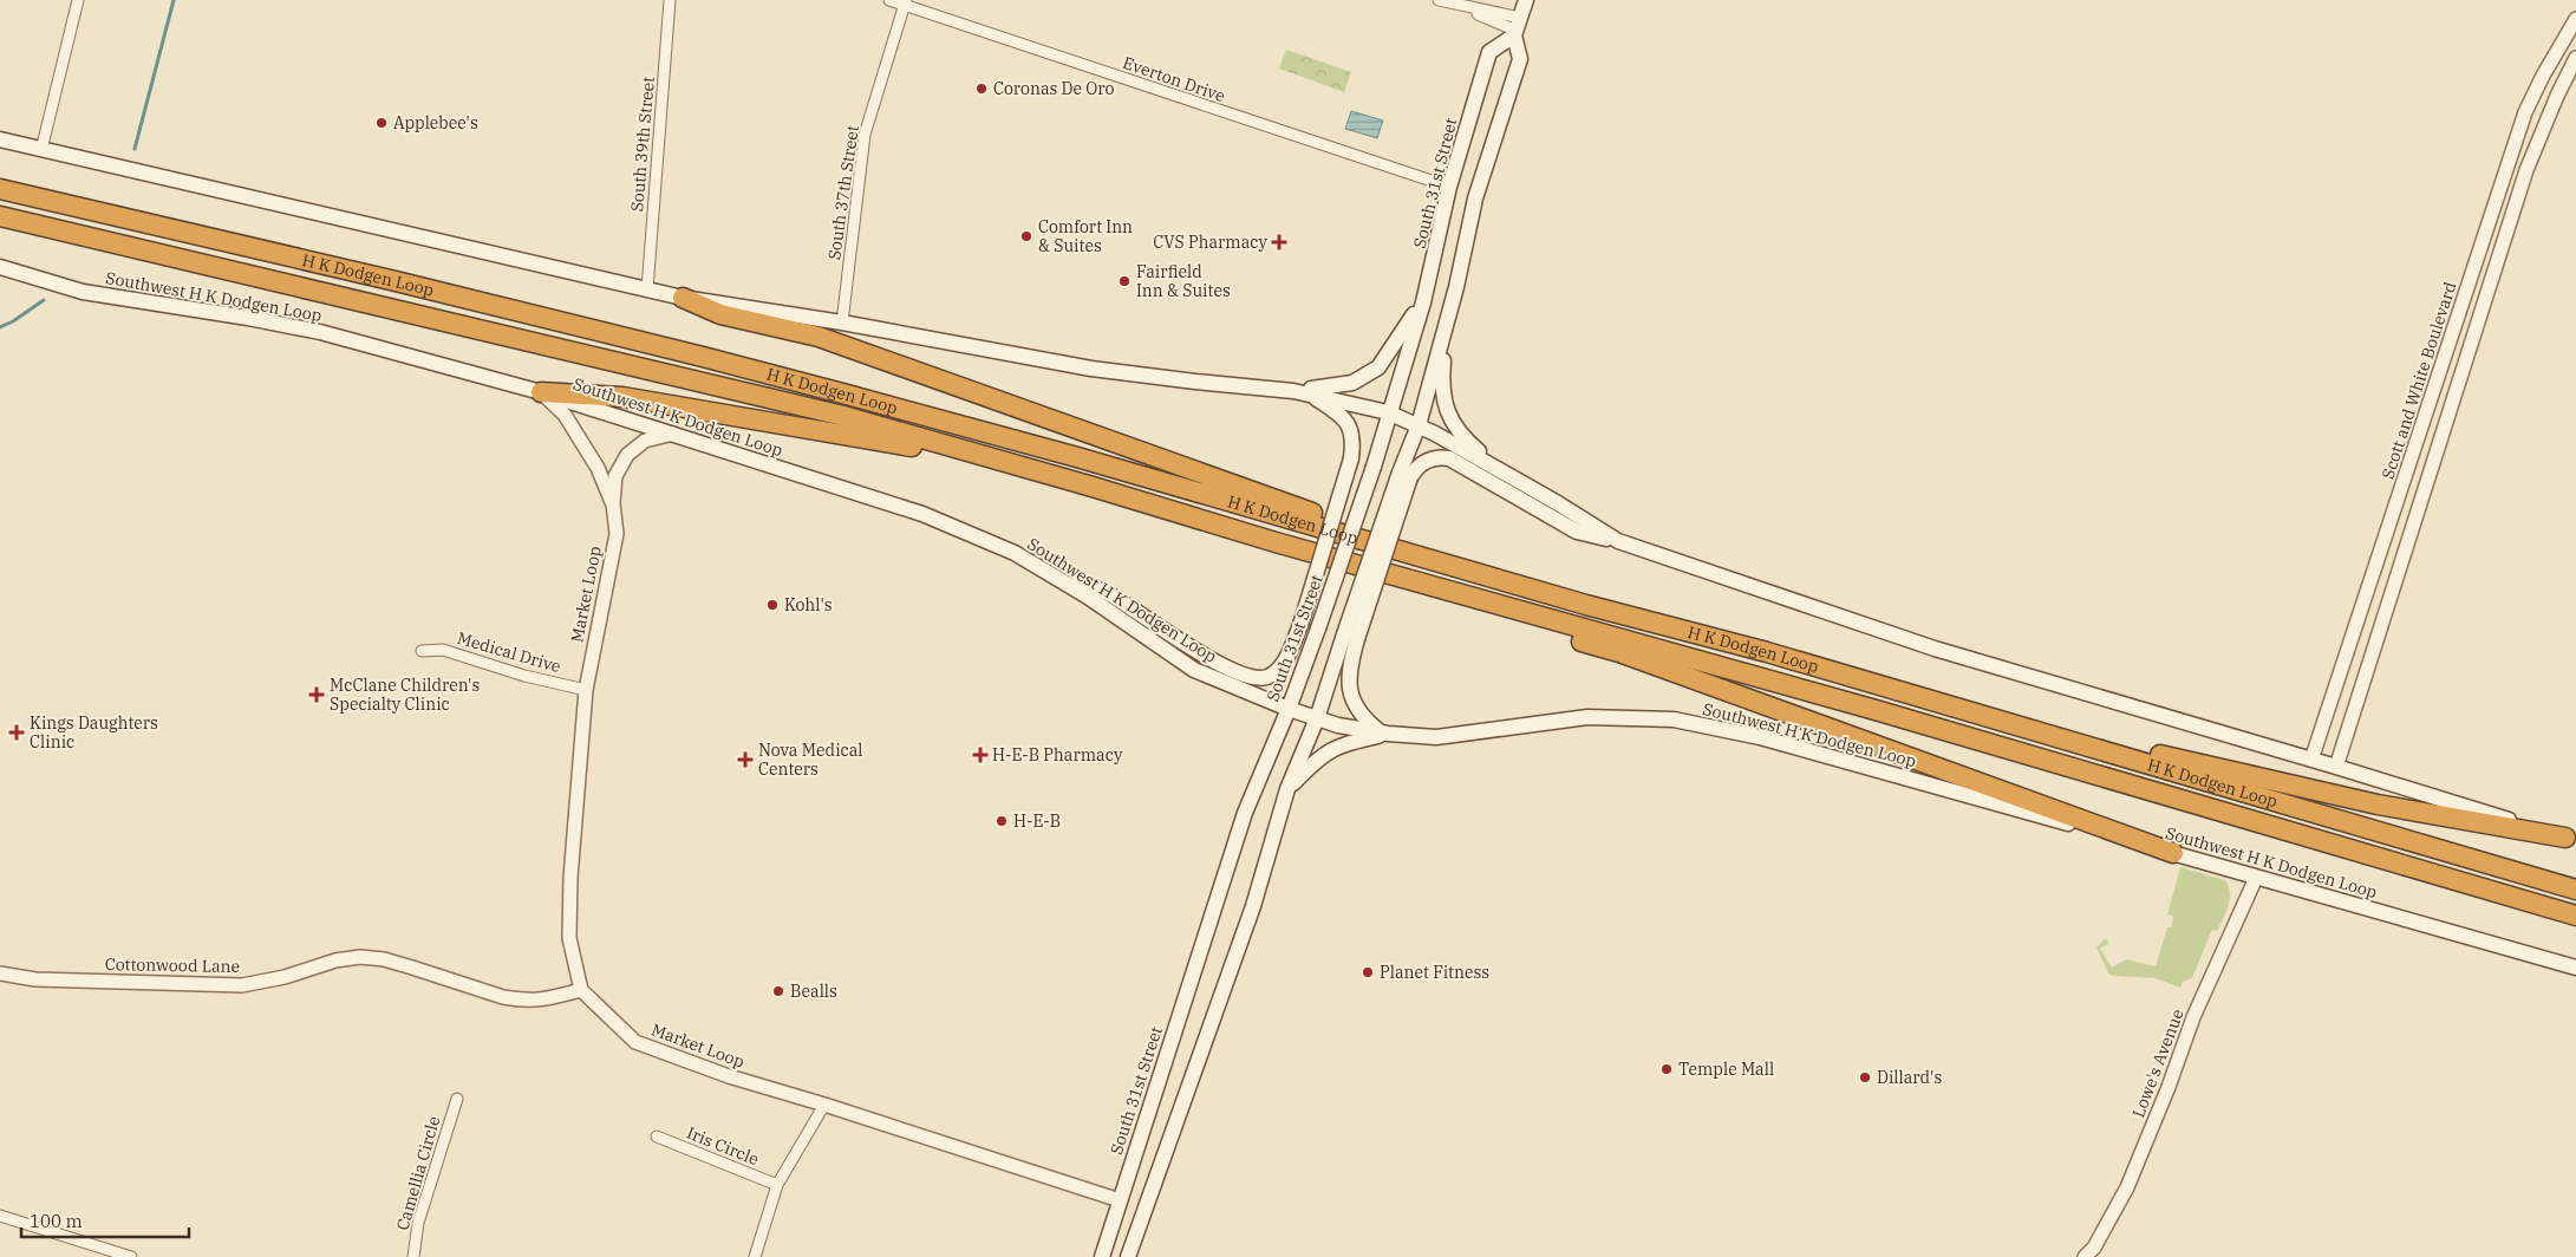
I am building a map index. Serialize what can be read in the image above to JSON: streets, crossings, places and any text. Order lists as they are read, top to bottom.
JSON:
{
  "streets": {
    "highway": ["H K Dodgen Loop"],
    "main road": ["South 31st Street", "Southwest H K Dodgen Loop"],
    "street": [
      "Everton Drive",
      "South 39th Street",
      "South 37th Street",
      "Scott and White Boulevard",
      "Market Loop",
      "Medical Drive",
      "Cottonwood Lane",
      "Lowe's Avenue",
      "Iris Circle",
      "Camellia Circle"
    ]
  },
  "crossings": [
    ["Everton Drive", "South 31st Street"],
    ["Everton Drive", "South 37th Street"],
    ["South 31st Street", "Southwest H K Dodgen Loop"],
    ["South 31st Street", "Market Loop"],
    ["Southwest H K Dodgen Loop", "Market Loop"],
    ["Southwest H K Dodgen Loop", "Lowe's Avenue"],
    ["Market Loop", "Medical Drive"],
    ["Market Loop", "Cottonwood Lane"]
  ],
  "places": {
    "other": [
      "Coronas De Oro",
      "Applebee's",
      "Comfort Inn & Suites",
      "Fairfield Inn & Suites",
      "Kohl's",
      "H-E-B",
      "Planet Fitness",
      "Bealls",
      "Temple Mall",
      "Dillard's"
    ],
    "health": [
      "CVS Pharmacy",
      "McClane Children's Specialty Clinic",
      "Kings Daughters Clinic",
      "H-E-B Pharmacy",
      "Nova Medical Centers"
    ]
  },
  "scale_bar": "100 m"
}
